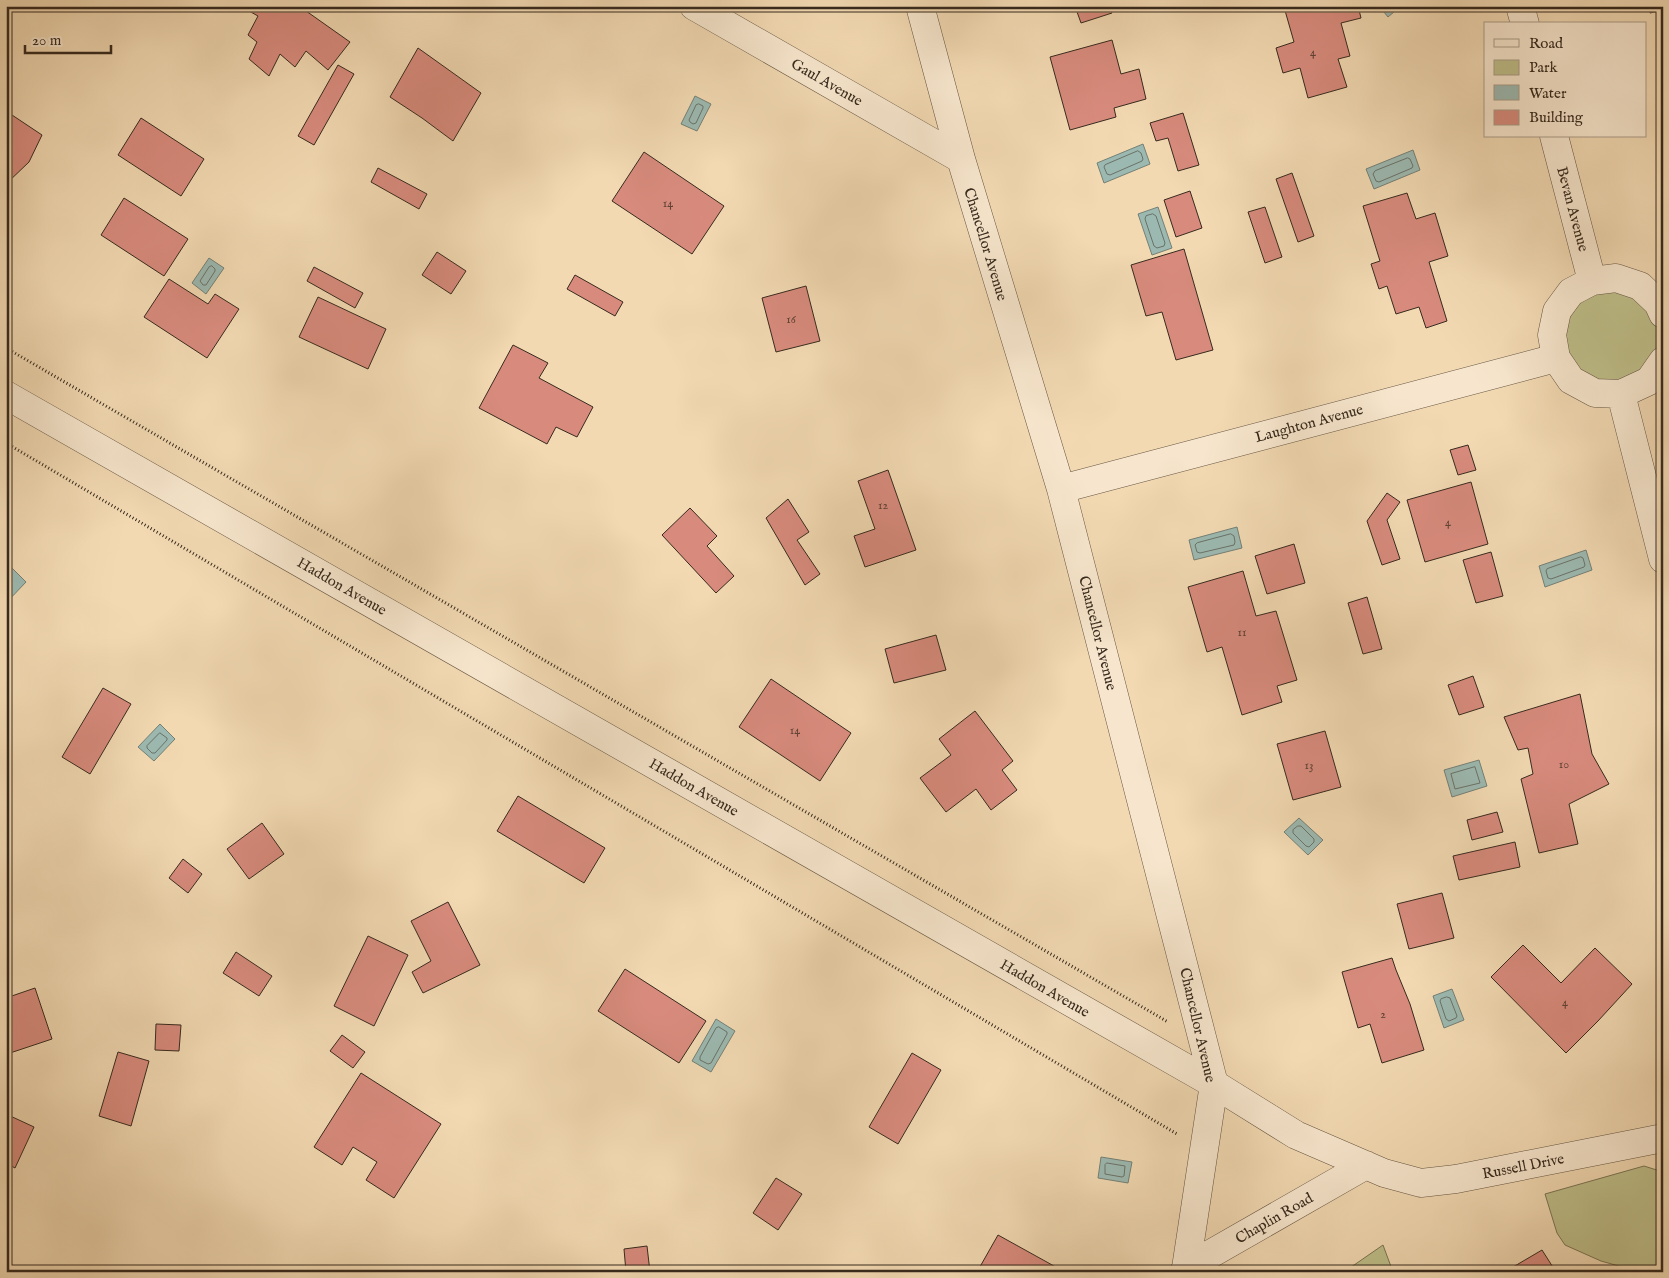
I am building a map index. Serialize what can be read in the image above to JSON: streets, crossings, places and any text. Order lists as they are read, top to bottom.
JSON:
{
  "streets": {
    "street": [
      "Gaul Avenue",
      "Bevan Avenue",
      "Chancellor Avenue",
      "Laughton Avenue",
      "Haddon Avenue",
      "Russell Drive",
      "Chaplin Road"
    ]
  },
  "crossings": [
    ["Gaul Avenue", "Chancellor Avenue"],
    ["Chancellor Avenue", "Laughton Avenue"],
    ["Chancellor Avenue", "Haddon Avenue"],
    ["Chancellor Avenue", "Chaplin Road"],
    ["Haddon Avenue", "Russell Drive"],
    ["Haddon Avenue", "Chaplin Road"],
    ["Russell Drive", "Chaplin Road"]
  ],
  "house_numbers": [
    "4",
    "14",
    "16",
    "12",
    "4",
    "11",
    "14",
    "10",
    "13",
    "4",
    "2"
  ],
  "legend": [
    "Road",
    "Park",
    "Water",
    "Building"
  ],
  "scale_bar": "20 m"
}
